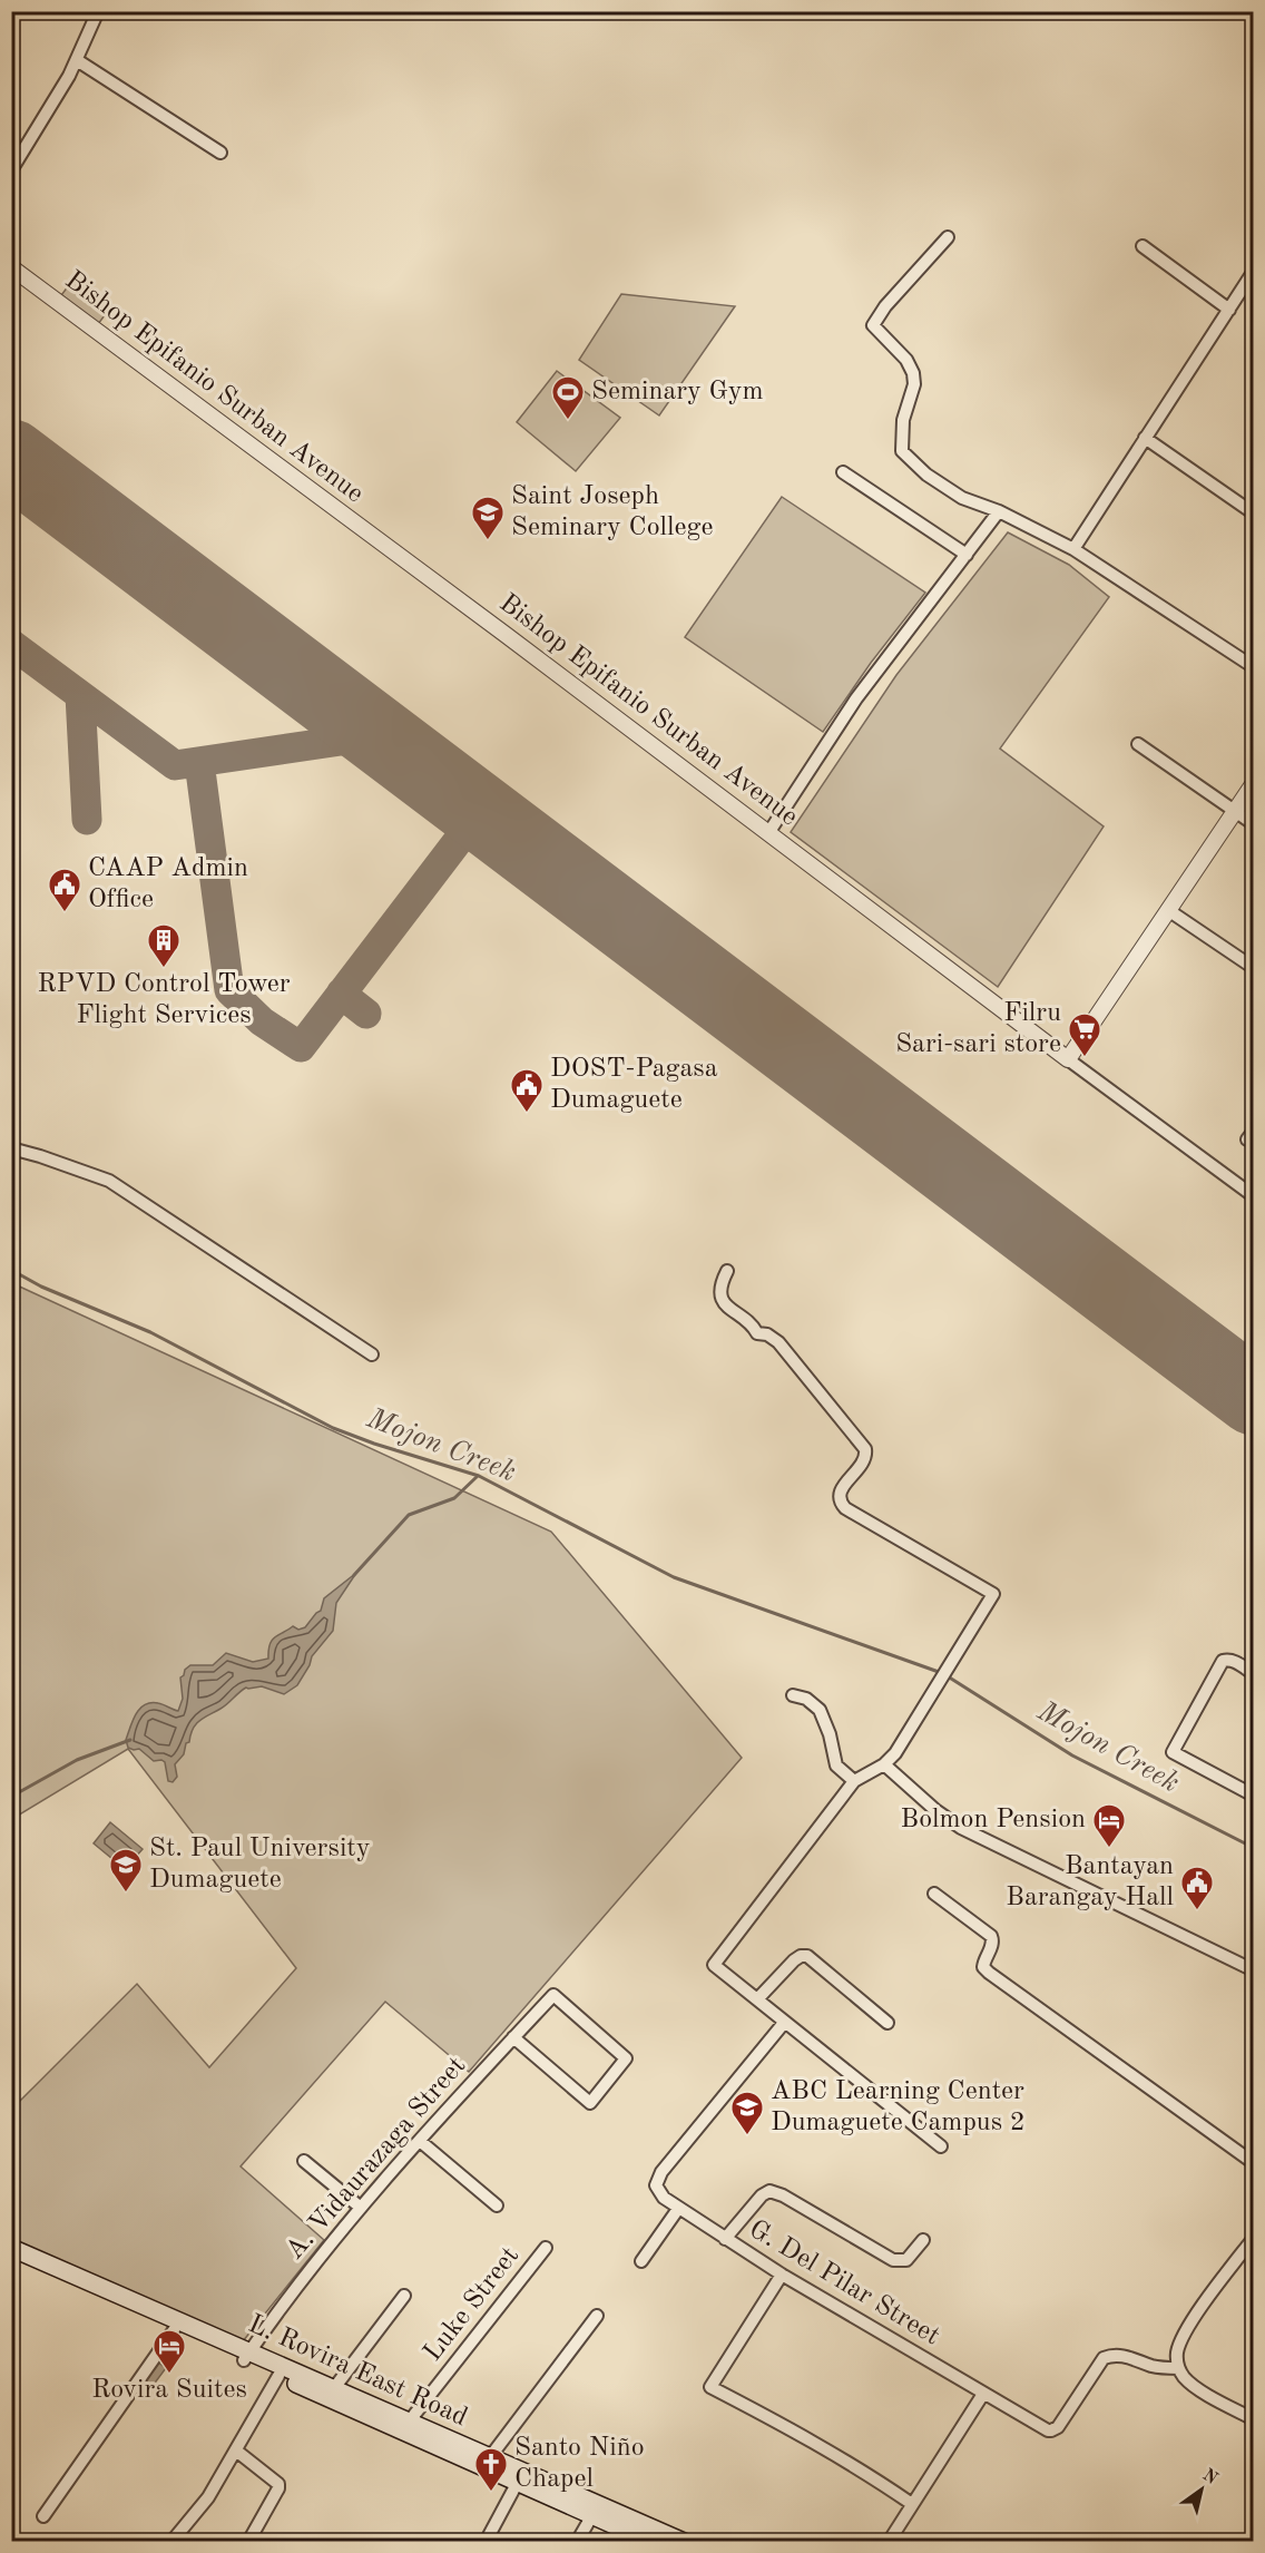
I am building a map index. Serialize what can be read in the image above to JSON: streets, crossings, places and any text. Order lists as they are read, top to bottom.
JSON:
{
  "streets": {
    "main road": ["L. Rovira East Road"],
    "street": [
      "Bishop Epifanio Surban Avenue",
      "A. Vidaurazaga Street",
      "G. Del Pilar Street",
      "Luke Street"
    ]
  },
  "crossings": [
    ["A. Vidaurazaga Street", "L. Rovira East Road"],
    ["Luke Street", "L. Rovira East Road"]
  ],
  "water": ["Mojon Creek"],
  "places": {
    "sports": ["Seminary Gym"],
    "school or university": ["Saint Joseph Seminary College", "St. Paul University Dumaguete", "ABC Learning Center Dumaguete Campus 2"],
    "public building": ["CAAP Admin Office", "DOST-Pagasa Dumaguete", "Bantayan Barangay Hall"],
    "building": ["RPVD Control Tower Flight Services"],
    "supermarket": ["Filru Sari-sari store"],
    "hotel": ["Bolmon Pension", "Rovira Suites"],
    "church": ["Santo Niño Chapel"]
  },
  "north": "top right"
}
